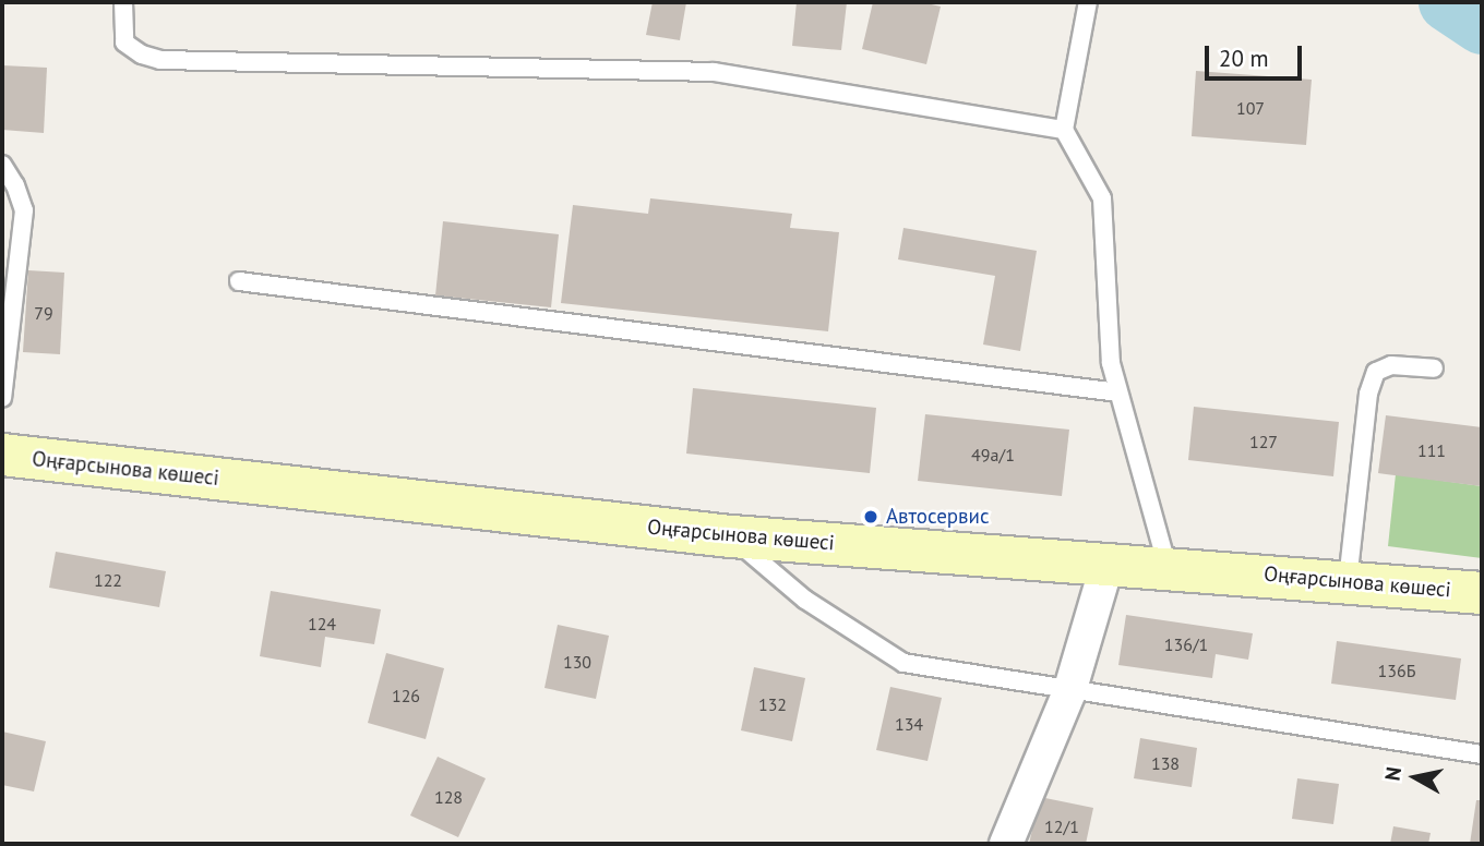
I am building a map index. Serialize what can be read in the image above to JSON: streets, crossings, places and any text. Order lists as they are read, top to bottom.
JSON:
{
  "streets": {
    "main road": ["Оңғарсынова көшесі"]
  },
  "places": ["Автосервис"],
  "house_numbers": [
    "107",
    "79",
    "127",
    "111",
    "49а/1",
    "122",
    "124",
    "136/1",
    "130",
    "136Б",
    "126",
    "132",
    "134",
    "138",
    "128",
    "12/1"
  ],
  "scale_bar": "20 m",
  "north": "left"
}
